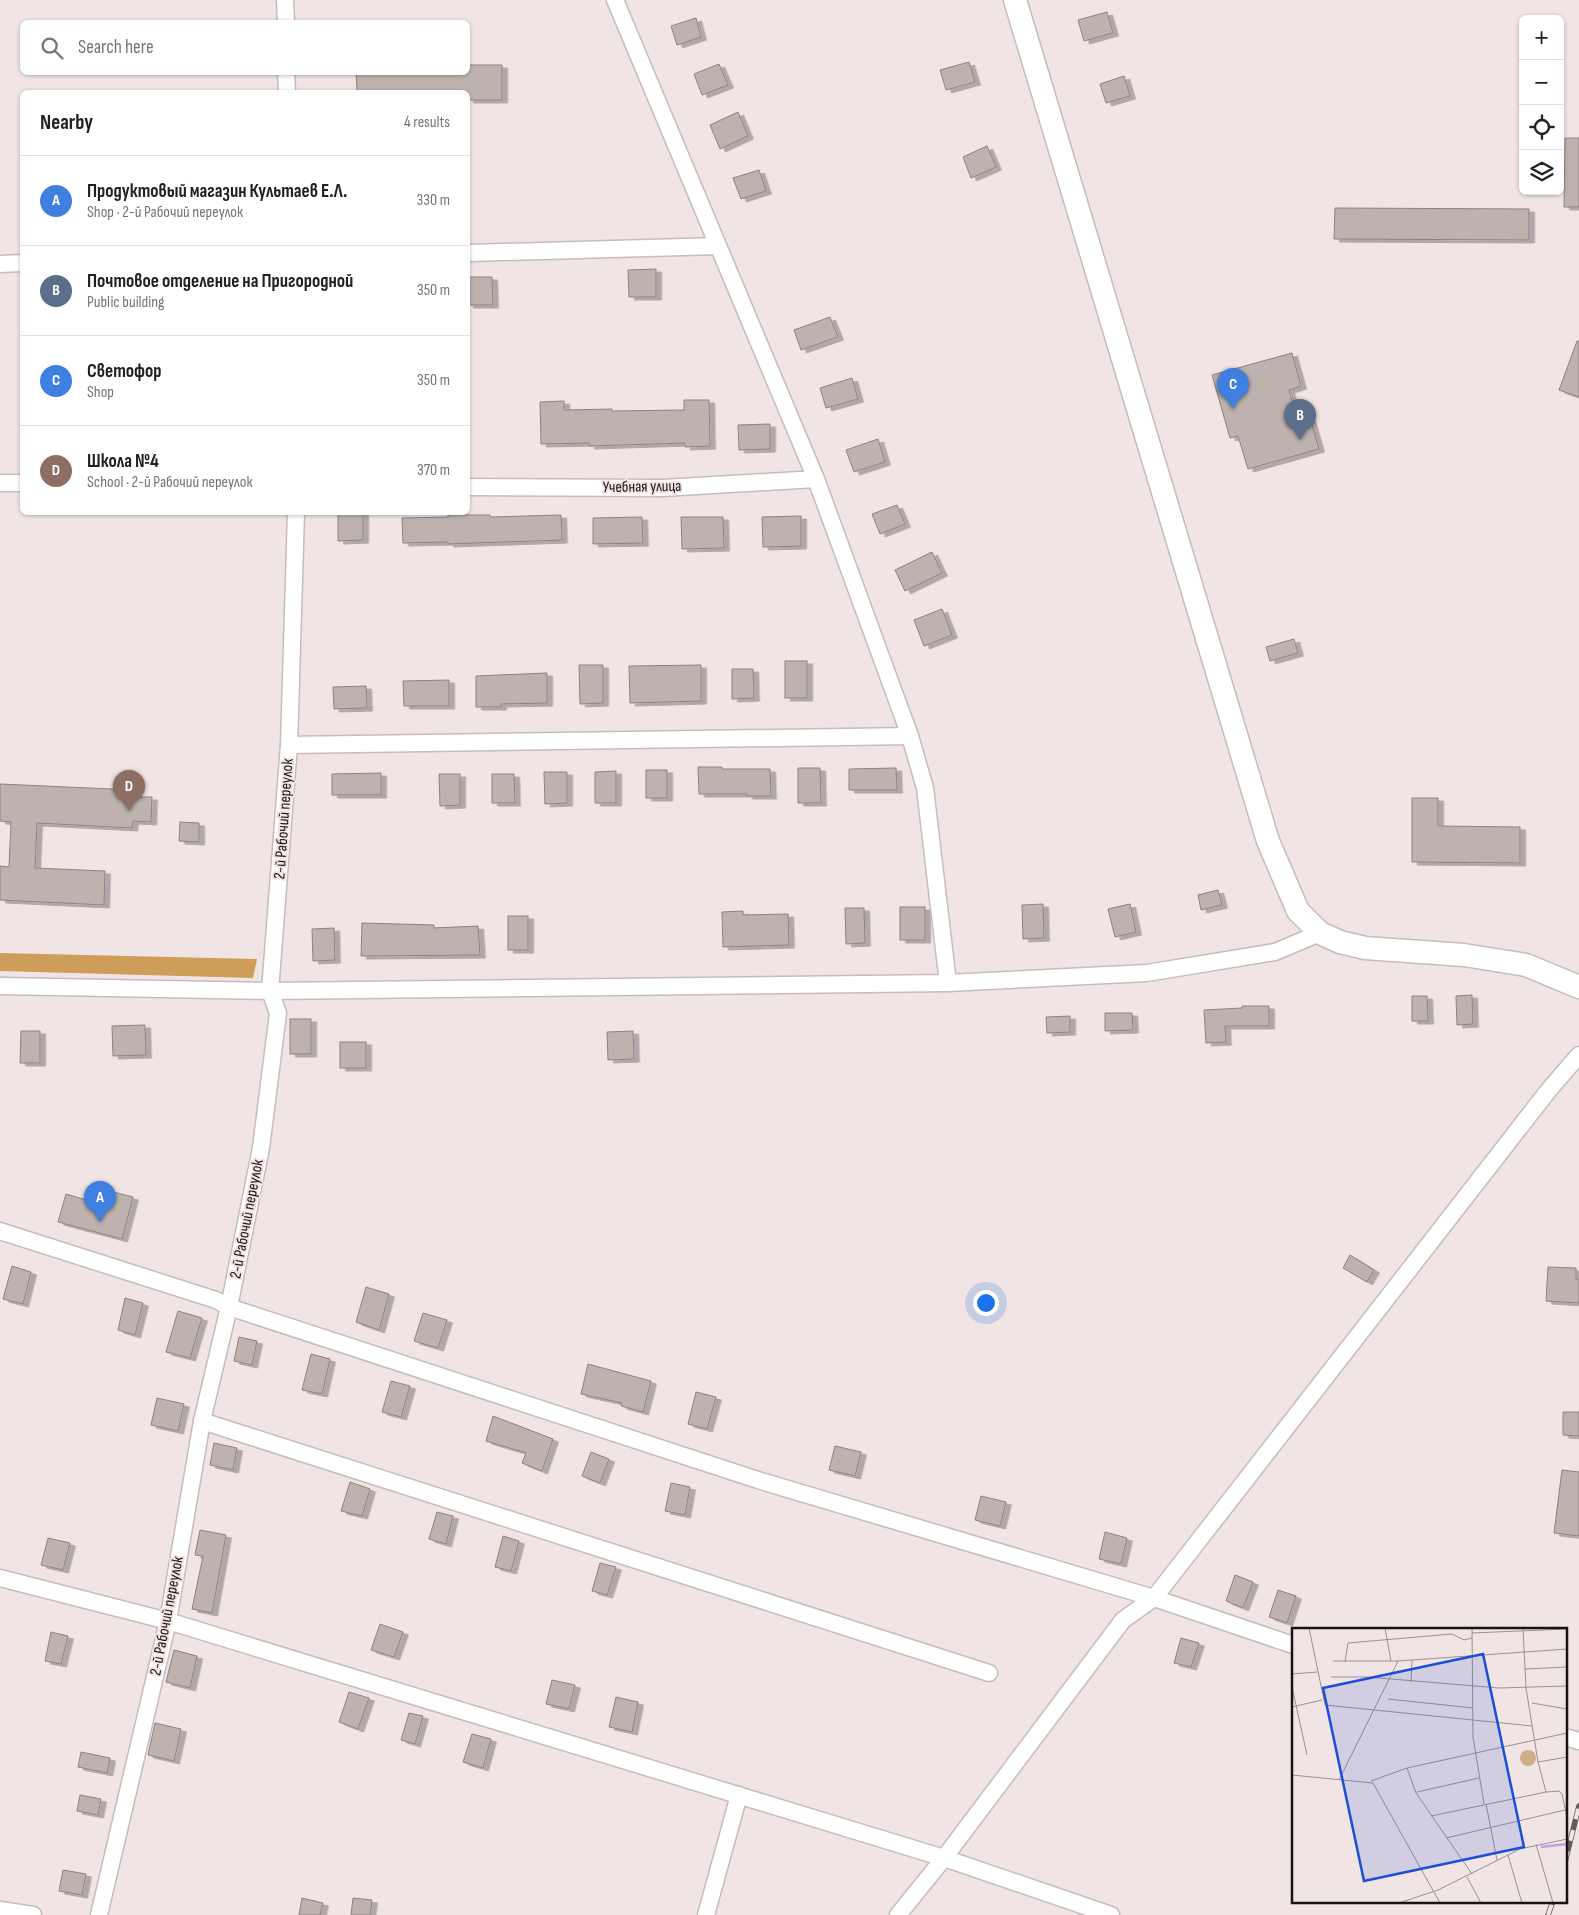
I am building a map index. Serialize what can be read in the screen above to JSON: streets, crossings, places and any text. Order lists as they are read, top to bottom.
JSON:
{
  "streets": {
    "street": ["Учебная улица", "2-й Рабочий переулок"]
  },
  "page": {
    "map_buttons": ["+", "−"],
    "search": "Search here",
    "heading": ["Nearby", "4 results"],
    "list": [
      {
        "mark": "A",
        "name": "Продуктовый магазин Культаев Е.Л.",
        "note": "Shop · 2-й Рабочий переулок",
        "value": "330 m"
      },
      {
        "mark": "B",
        "name": "Почтовое отделение на Пригородной",
        "note": "Public building",
        "value": "350 m"
      },
      {
        "mark": "C",
        "name": "Светофор",
        "note": "Shop",
        "value": "350 m"
      },
      {
        "mark": "D",
        "name": "Школа №4",
        "note": "School · 2-й Рабочий переулок",
        "value": "370 m"
      }
    ],
    "pins": [
      "C",
      "B",
      "D",
      "A"
    ]
  }
}
